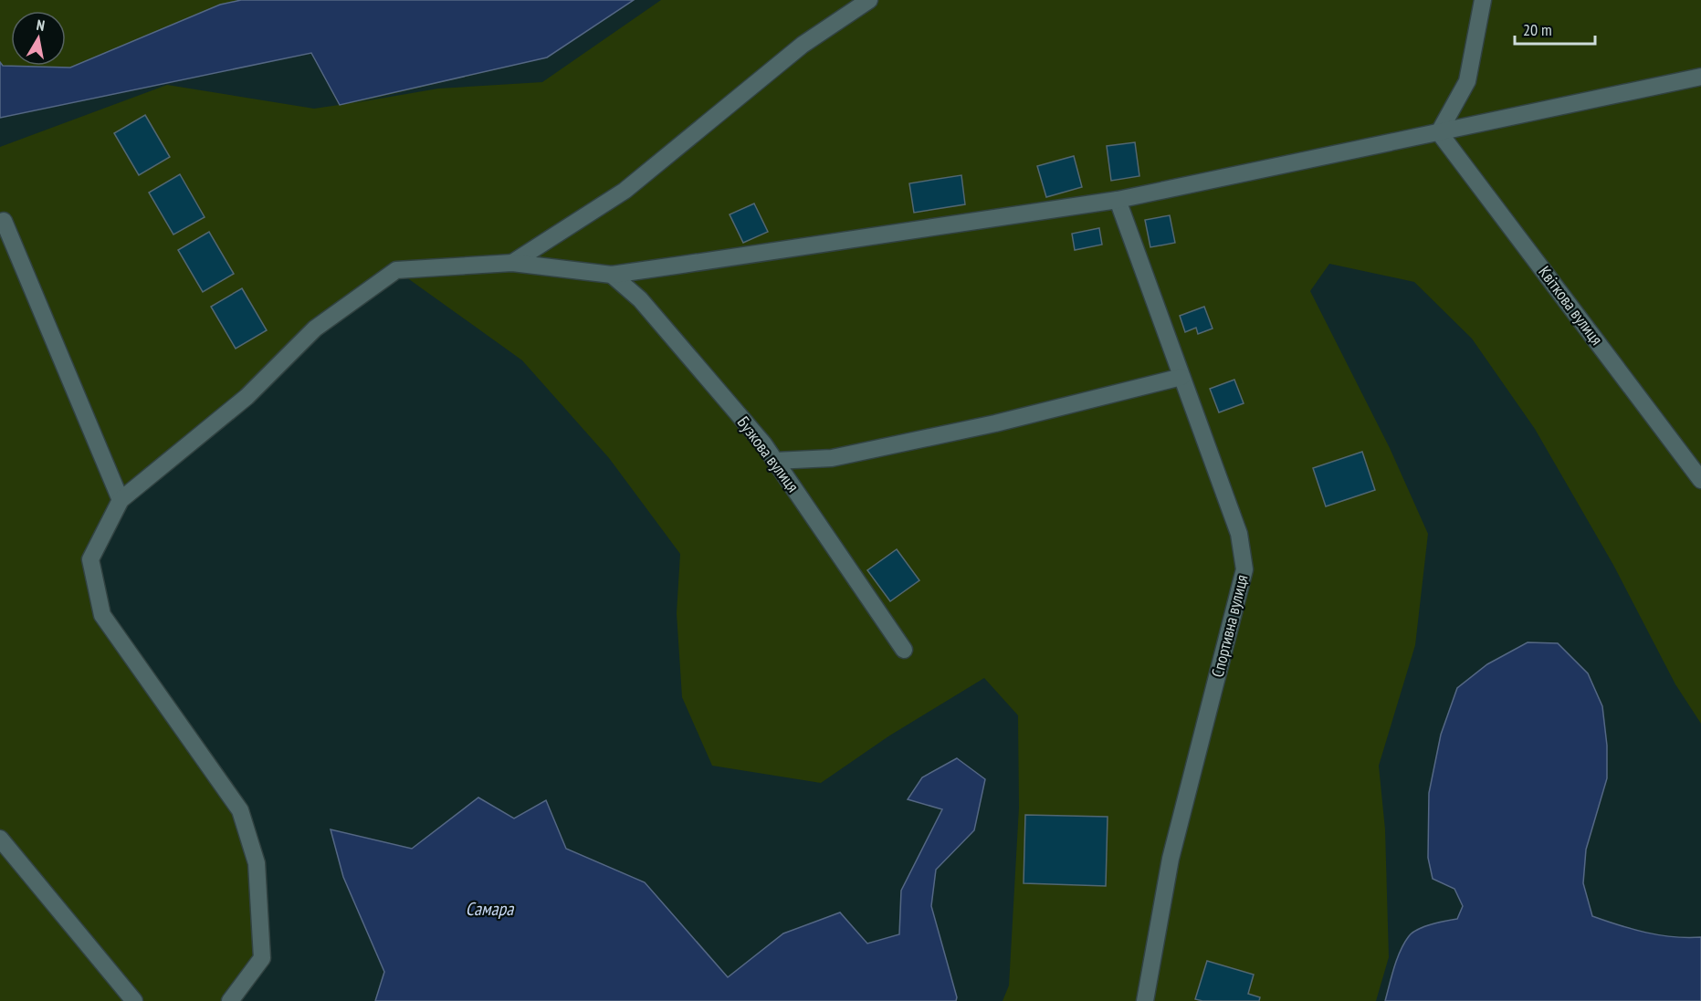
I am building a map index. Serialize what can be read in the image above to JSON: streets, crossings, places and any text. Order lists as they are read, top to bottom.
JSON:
{
  "streets": {
    "street": ["Квіткова вулиця", "Бузкова вулиця", "Спортивна вулиця"]
  },
  "water": ["Самара"],
  "scale_bar": "20 m",
  "north": "top"
}
